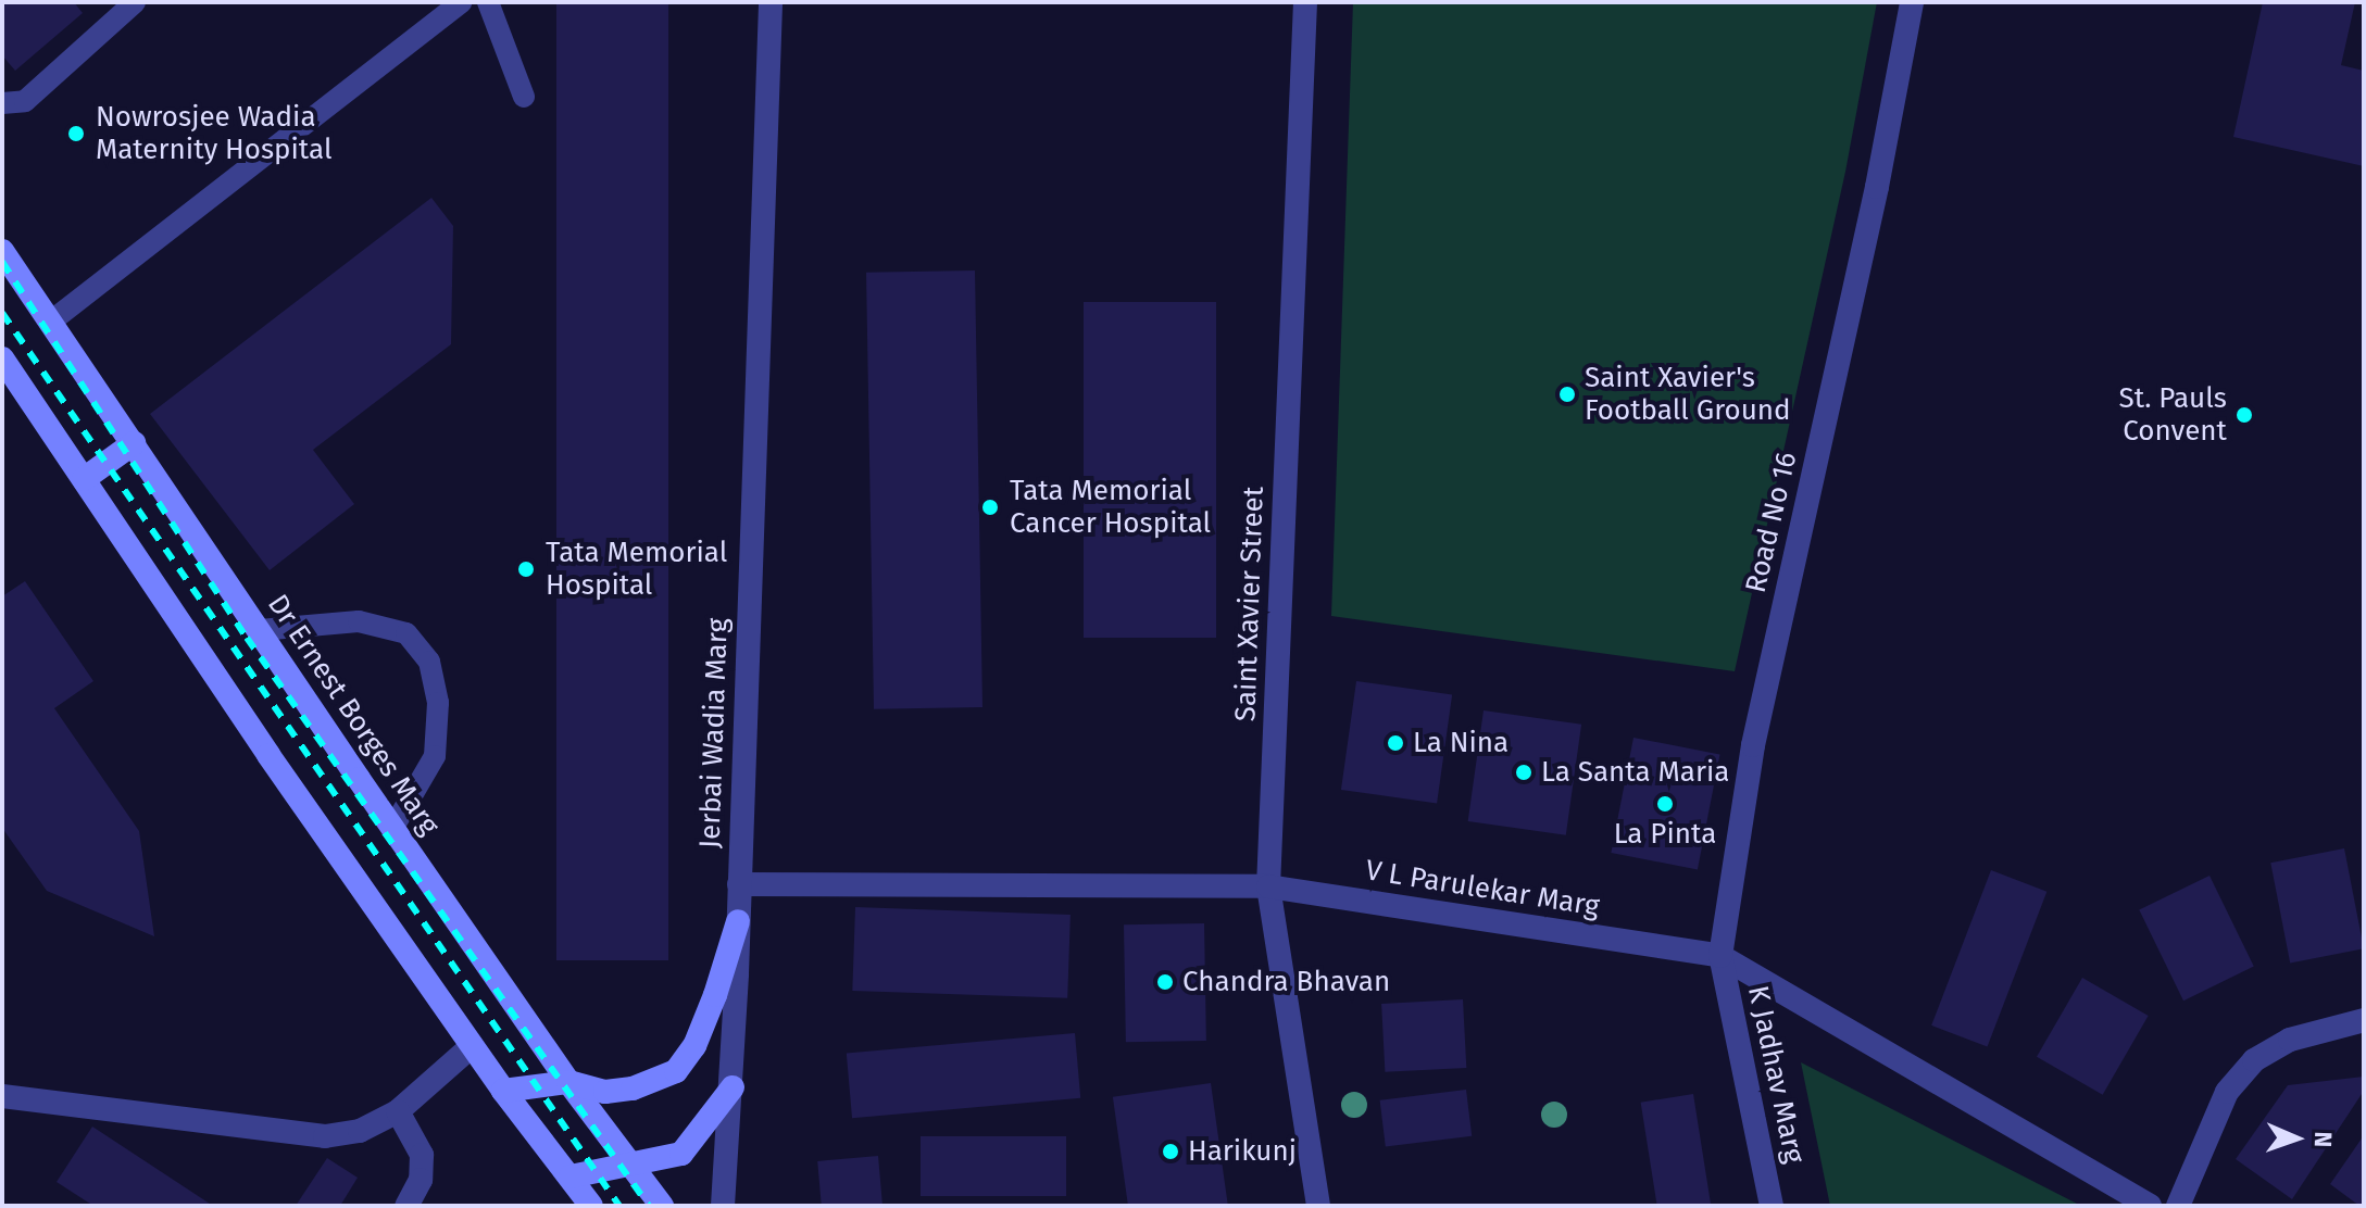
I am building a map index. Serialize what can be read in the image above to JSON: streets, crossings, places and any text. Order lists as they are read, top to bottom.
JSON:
{
  "streets": {
    "main road": ["Dr Ernest Borges Marg"],
    "street": [
      "Road No 16",
      "Saint Xavier Street",
      "Jerbai Wadia Marg",
      "V L Parulekar Marg",
      "K Jadhav Marg"
    ]
  },
  "crossings": [
    ["Road No 16", "V L Parulekar Marg"],
    ["Road No 16", "K Jadhav Marg"],
    ["Saint Xavier Street", "V L Parulekar Marg"],
    ["Jerbai Wadia Marg", "V L Parulekar Marg"],
    ["V L Parulekar Marg", "K Jadhav Marg"]
  ],
  "places": [
    "Nowrosjee Wadia Maternity Hospital",
    "Saint Xavier's Football Ground",
    "St. Pauls Convent",
    "Tata Memorial Cancer Hospital",
    "Tata Memorial Hospital",
    "La Nina",
    "La Santa Maria",
    "La Pinta",
    "Chandra Bhavan",
    "Harikunj"
  ],
  "north": "right"
}
